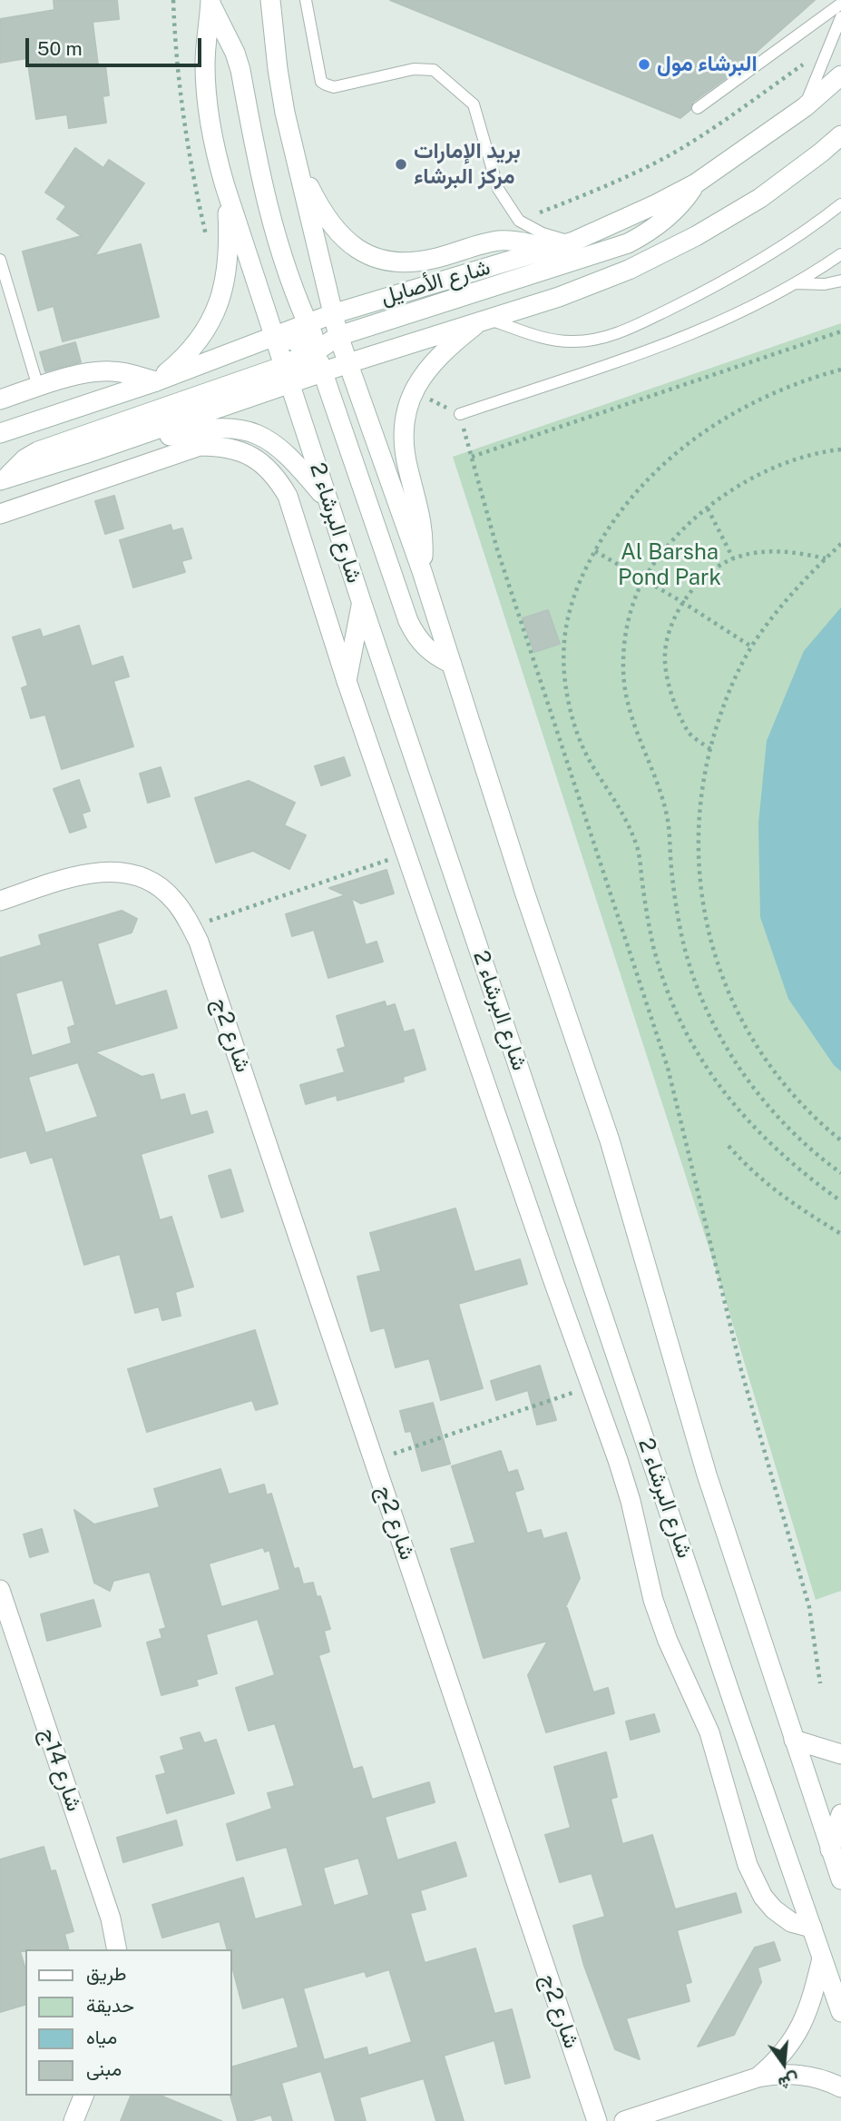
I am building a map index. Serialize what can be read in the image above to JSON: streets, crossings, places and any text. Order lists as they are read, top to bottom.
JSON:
{
  "streets": {
    "street": [
      "شارع الأصايل",
      "شارع البرشاء 2",
      "شارع 2ج",
      "شارع 14ج"
    ]
  },
  "crossings": [
    ["شارع الأصايل", "شارع البرشاء 2"]
  ],
  "parks": ["Al Barsha Pond Park"],
  "places": ["البرشاء مول", "بريد الإمارات مركز البرشاء"],
  "legend": [
    "طريق",
    "حديقة",
    "مياه",
    "مبنى"
  ],
  "scale_bar": "50 m",
  "north": "bottom"
}
